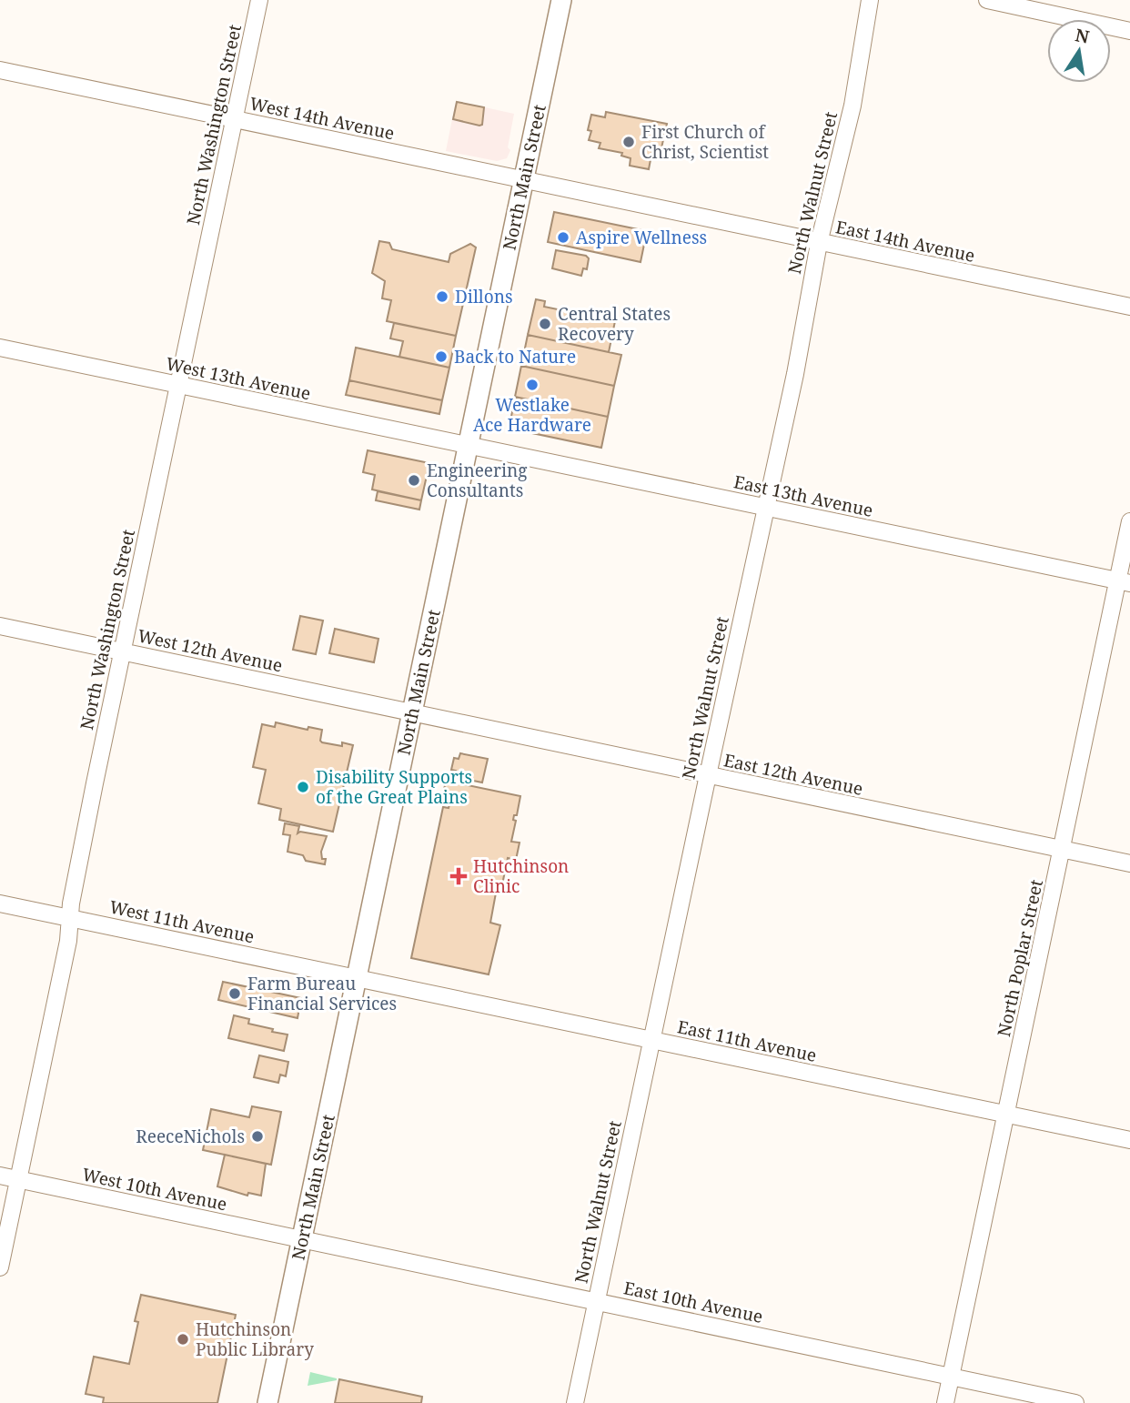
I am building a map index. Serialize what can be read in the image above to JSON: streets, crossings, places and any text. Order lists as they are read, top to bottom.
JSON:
{
  "streets": {
    "main road": ["North Main Street"],
    "street": [
      "West 14th Avenue",
      "North Washington Street",
      "North Walnut Street",
      "East 14th Avenue",
      "West 13th Avenue",
      "East 13th Avenue",
      "West 12th Avenue",
      "East 12th Avenue",
      "West 11th Avenue",
      "North Poplar Street",
      "East 11th Avenue",
      "West 10th Avenue",
      "East 10th Avenue"
    ]
  },
  "crossings": [
    ["West 14th Avenue", "North Washington Street"],
    ["West 14th Avenue", "North Main Street"],
    ["West 14th Avenue", "East 14th Avenue"],
    ["North Washington Street", "West 13th Avenue"],
    ["North Washington Street", "West 12th Avenue"],
    ["North Washington Street", "West 11th Avenue"],
    ["North Washington Street", "West 10th Avenue"],
    ["North Main Street", "East 14th Avenue"],
    ["North Main Street", "West 13th Avenue"],
    ["North Main Street", "East 13th Avenue"],
    ["North Main Street", "West 12th Avenue"],
    ["North Main Street", "East 12th Avenue"],
    ["North Main Street", "West 11th Avenue"],
    ["North Main Street", "East 11th Avenue"],
    ["North Main Street", "West 10th Avenue"],
    ["North Main Street", "East 10th Avenue"],
    ["North Walnut Street", "East 14th Avenue"],
    ["North Walnut Street", "East 13th Avenue"],
    ["North Walnut Street", "East 12th Avenue"],
    ["North Walnut Street", "East 11th Avenue"],
    ["North Walnut Street", "East 10th Avenue"],
    ["West 13th Avenue", "East 13th Avenue"],
    ["East 13th Avenue", "North Poplar Street"],
    ["West 12th Avenue", "East 12th Avenue"],
    ["East 12th Avenue", "North Poplar Street"],
    ["West 11th Avenue", "East 11th Avenue"],
    ["North Poplar Street", "East 11th Avenue"],
    ["North Poplar Street", "East 10th Avenue"],
    ["West 10th Avenue", "East 10th Avenue"]
  ],
  "places": {
    "other": [
      "First Church of Christ, Scientist",
      "Aspire Wellness",
      "Dillons",
      "Central States Recovery",
      "Back to Nature",
      "Westlake Ace Hardware",
      "Engineering Consultants",
      "Disability Supports of the Great Plains",
      "Farm Bureau Financial Services",
      "ReeceNichols",
      "Hutchinson Public Library"
    ],
    "health": ["Hutchinson Clinic"]
  },
  "north": "top"
}
